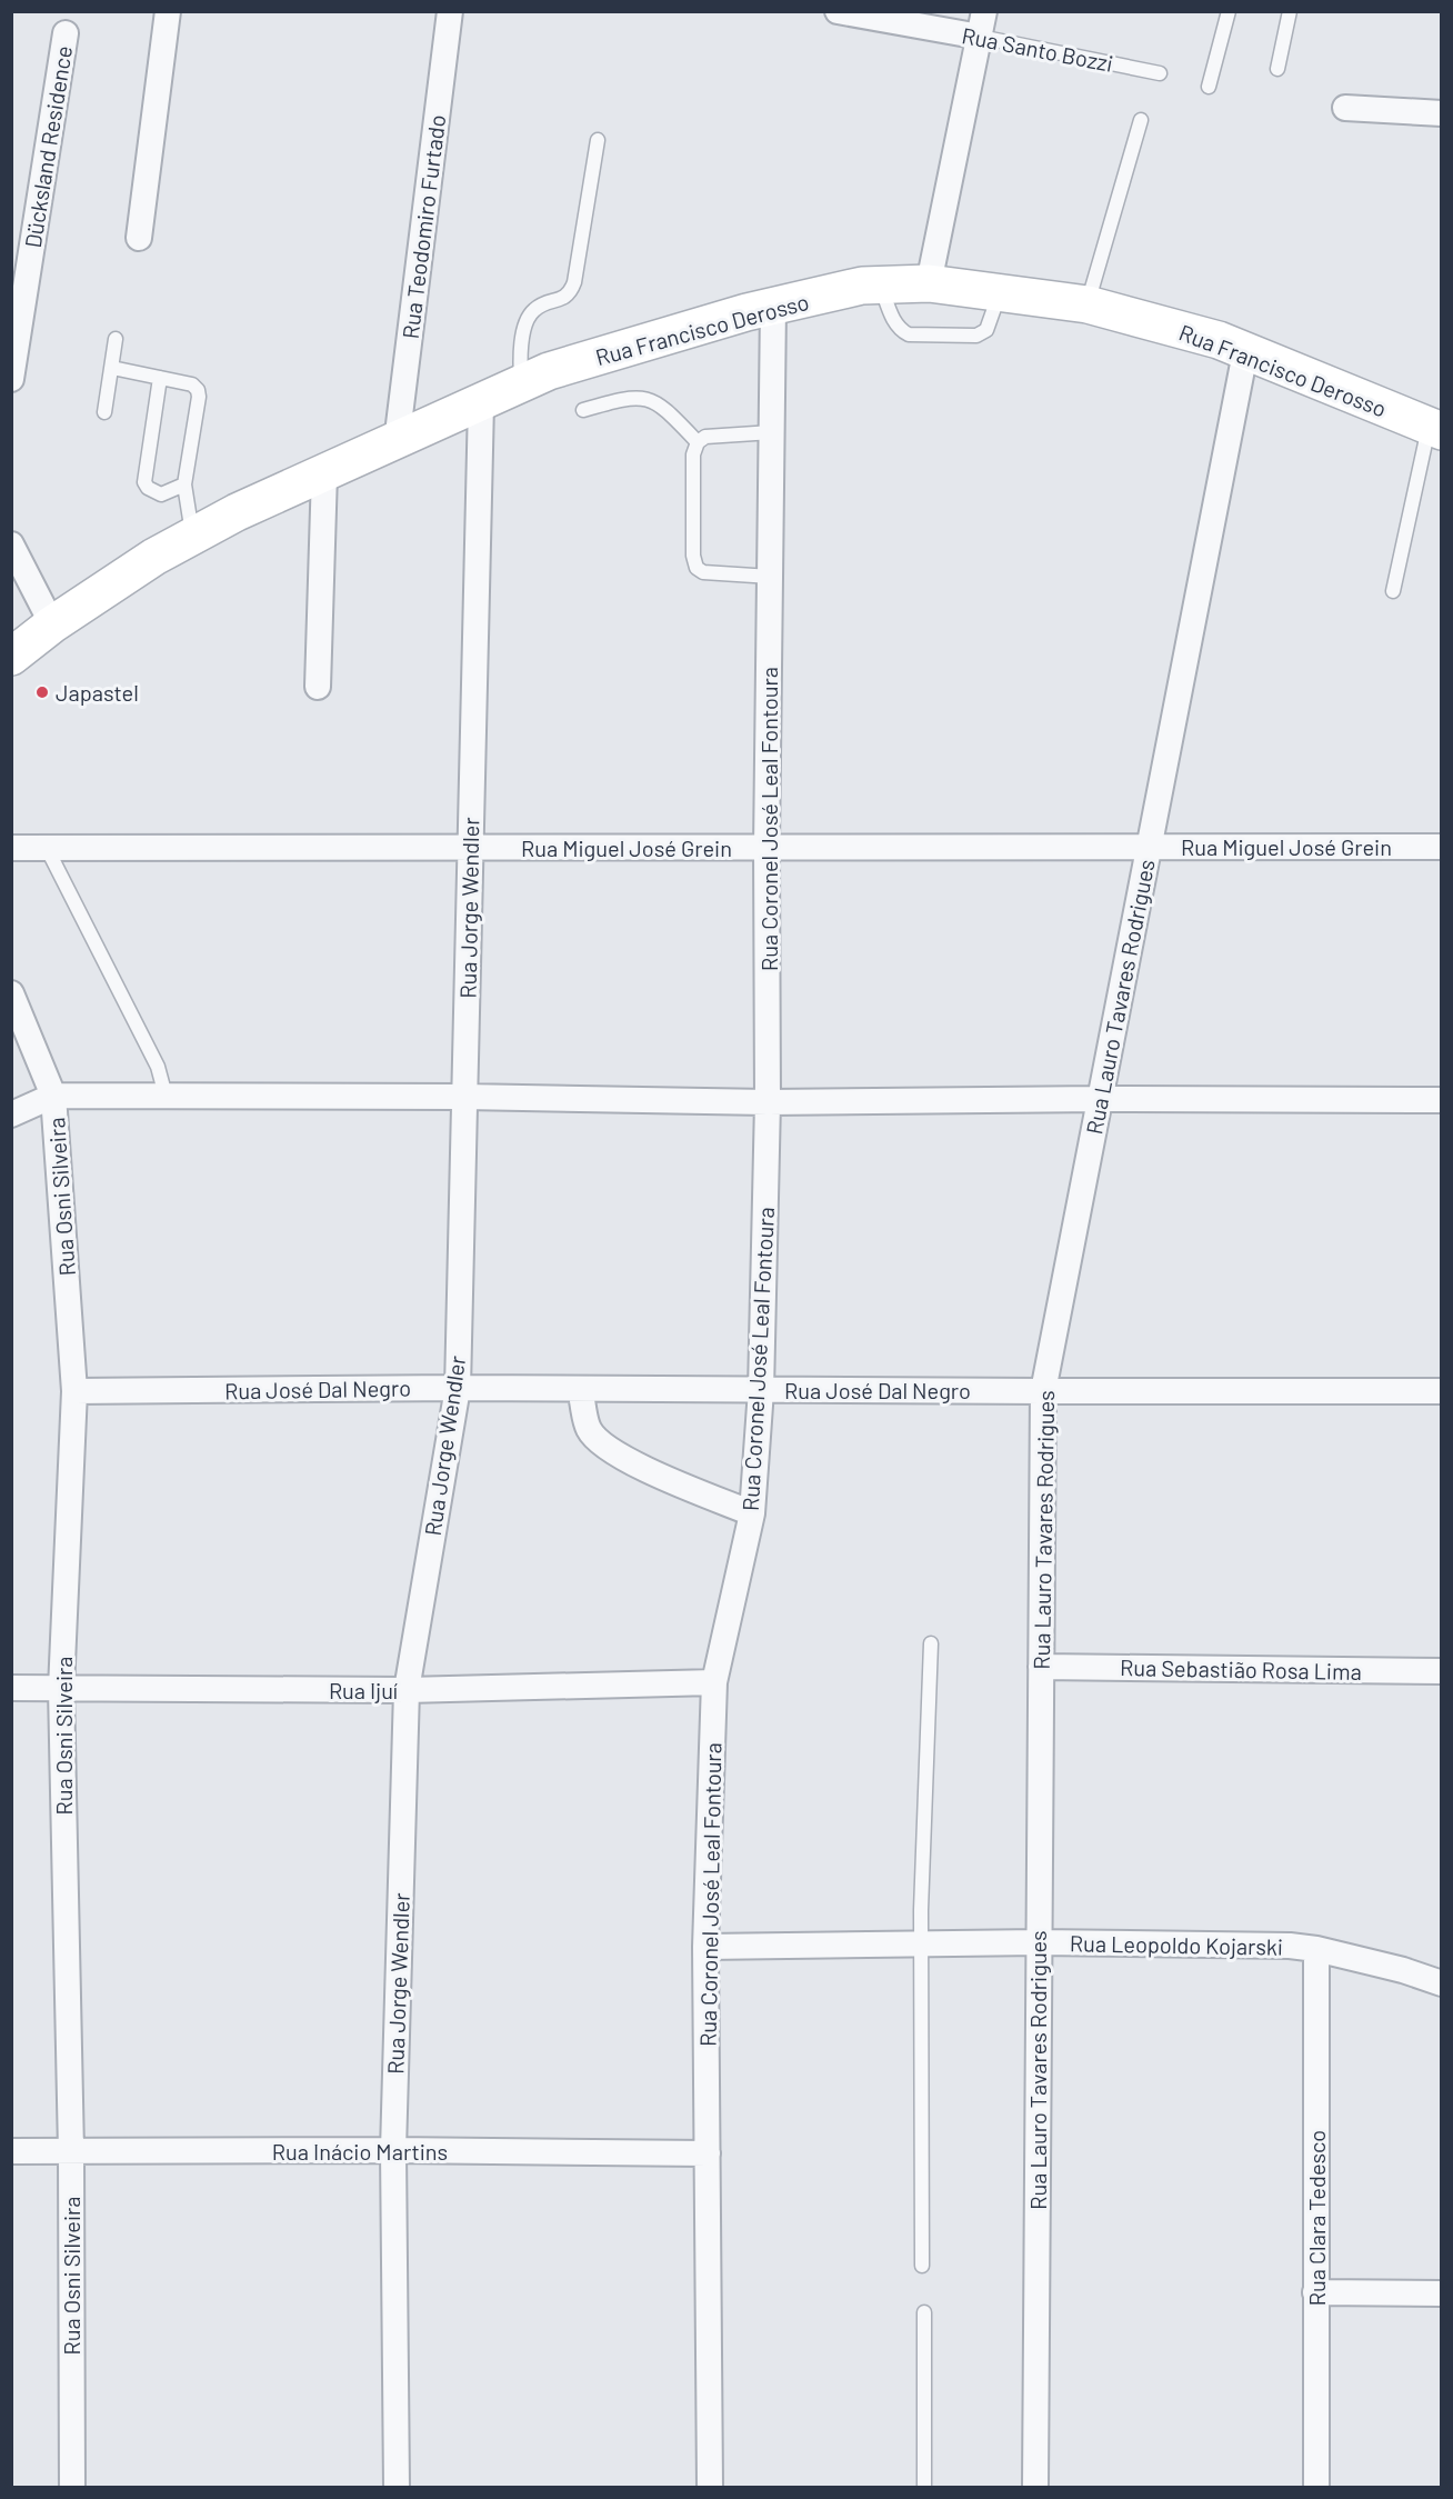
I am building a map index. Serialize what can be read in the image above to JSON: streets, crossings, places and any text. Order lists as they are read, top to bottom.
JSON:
{
  "streets": {
    "main road": ["Rua Francisco Derosso"],
    "street": [
      "Rua Santo Bozzi",
      "Dücksland Residence",
      "Rua Teodomiro Furtado",
      "Rua Coronel José Leal Fontoura",
      "Rua Miguel José Grein",
      "Rua Jorge Wendler",
      "Rua Lauro Tavares Rodrigues",
      "Rua Osni Silveira",
      "Rua José Dal Negro",
      "Rua Sebastião Rosa Lima",
      "Rua Ijuí",
      "Rua Leopoldo Kojarski",
      "Rua Inácio Martins",
      "Rua Clara Tedesco"
    ]
  },
  "crossings": [
    ["Rua Teodomiro Furtado", "Rua Francisco Derosso"],
    ["Rua Francisco Derosso", "Rua Coronel José Leal Fontoura"],
    ["Rua Francisco Derosso", "Rua Jorge Wendler"],
    ["Rua Francisco Derosso", "Rua Lauro Tavares Rodrigues"],
    ["Rua Coronel José Leal Fontoura", "Rua Miguel José Grein"],
    ["Rua Coronel José Leal Fontoura", "Rua José Dal Negro"],
    ["Rua Coronel José Leal Fontoura", "Rua Ijuí"],
    ["Rua Coronel José Leal Fontoura", "Rua Leopoldo Kojarski"],
    ["Rua Coronel José Leal Fontoura", "Rua Inácio Martins"],
    ["Rua Miguel José Grein", "Rua Jorge Wendler"],
    ["Rua Miguel José Grein", "Rua Lauro Tavares Rodrigues"],
    ["Rua Jorge Wendler", "Rua José Dal Negro"],
    ["Rua Jorge Wendler", "Rua Ijuí"],
    ["Rua Jorge Wendler", "Rua Inácio Martins"],
    ["Rua Lauro Tavares Rodrigues", "Rua José Dal Negro"],
    ["Rua Lauro Tavares Rodrigues", "Rua Sebastião Rosa Lima"],
    ["Rua Lauro Tavares Rodrigues", "Rua Leopoldo Kojarski"],
    ["Rua Osni Silveira", "Rua José Dal Negro"],
    ["Rua Osni Silveira", "Rua Ijuí"],
    ["Rua Osni Silveira", "Rua Inácio Martins"],
    ["Rua Leopoldo Kojarski", "Rua Clara Tedesco"]
  ],
  "places": ["Japastel"]
}
